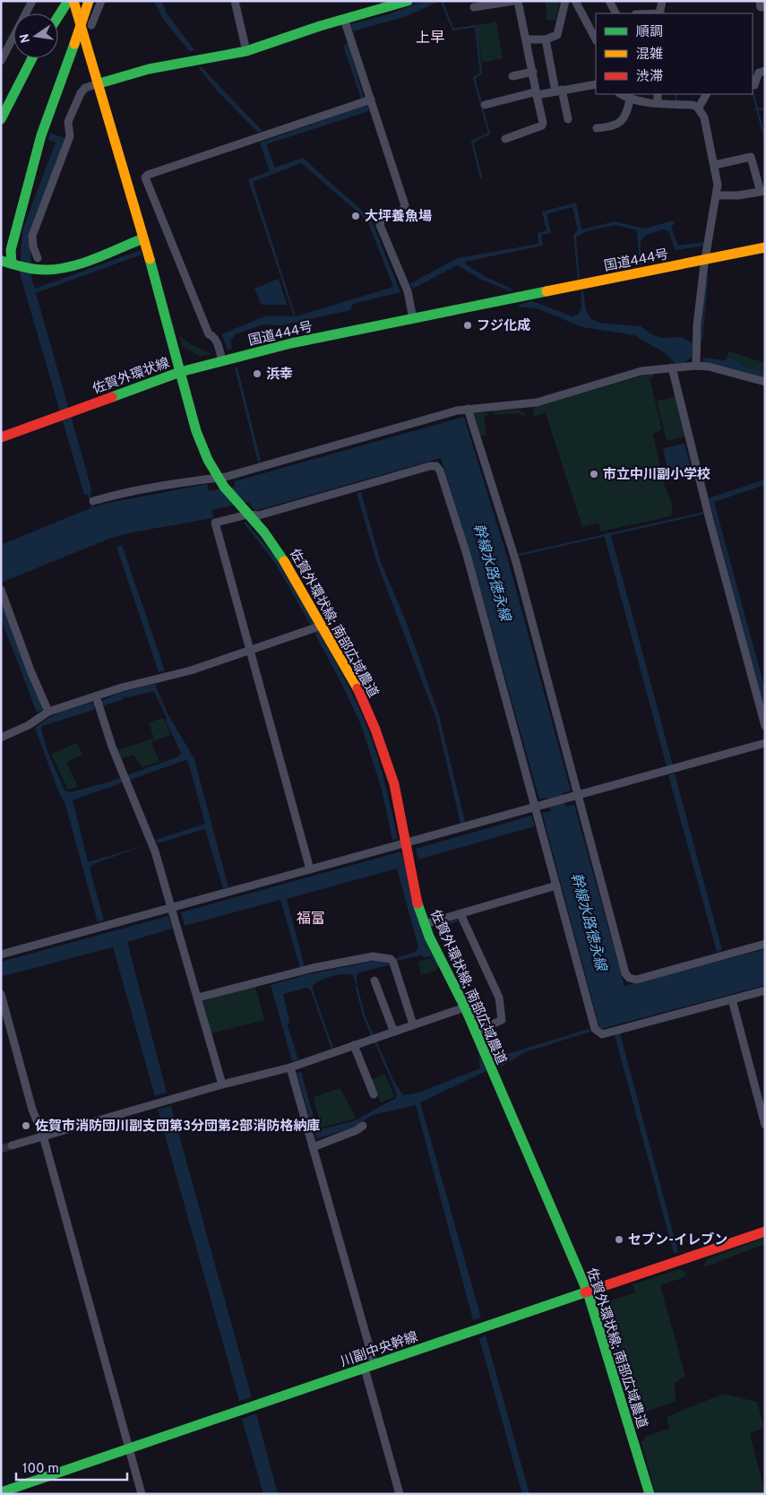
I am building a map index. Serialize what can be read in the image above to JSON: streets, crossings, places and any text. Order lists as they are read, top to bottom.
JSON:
{
  "streets": {
    "main road": [
      "国道444号",
      "佐賀外環状線",
      "佐賀外環状線; 南部広域農道",
      "川副中央幹線"
    ]
  },
  "crossings": [
    ["国道444号", "佐賀外環状線"],
    ["佐賀外環状線", "佐賀外環状線; 南部広域農道"],
    ["佐賀外環状線; 南部広域農道", "川副中央幹線"]
  ],
  "districts": ["上早", "福富"],
  "water": ["幹線水路徳永線"],
  "places": [
    "大坪養魚場",
    "フジ化成",
    "浜幸",
    "市立中川副小学校",
    "佐賀市消防団川副支団第3分団第2部消防格納庫",
    "セブン-イレブン"
  ],
  "legend": ["順調", "混雑", "渋滞"],
  "scale_bar": "100 m",
  "north": "left"
}
